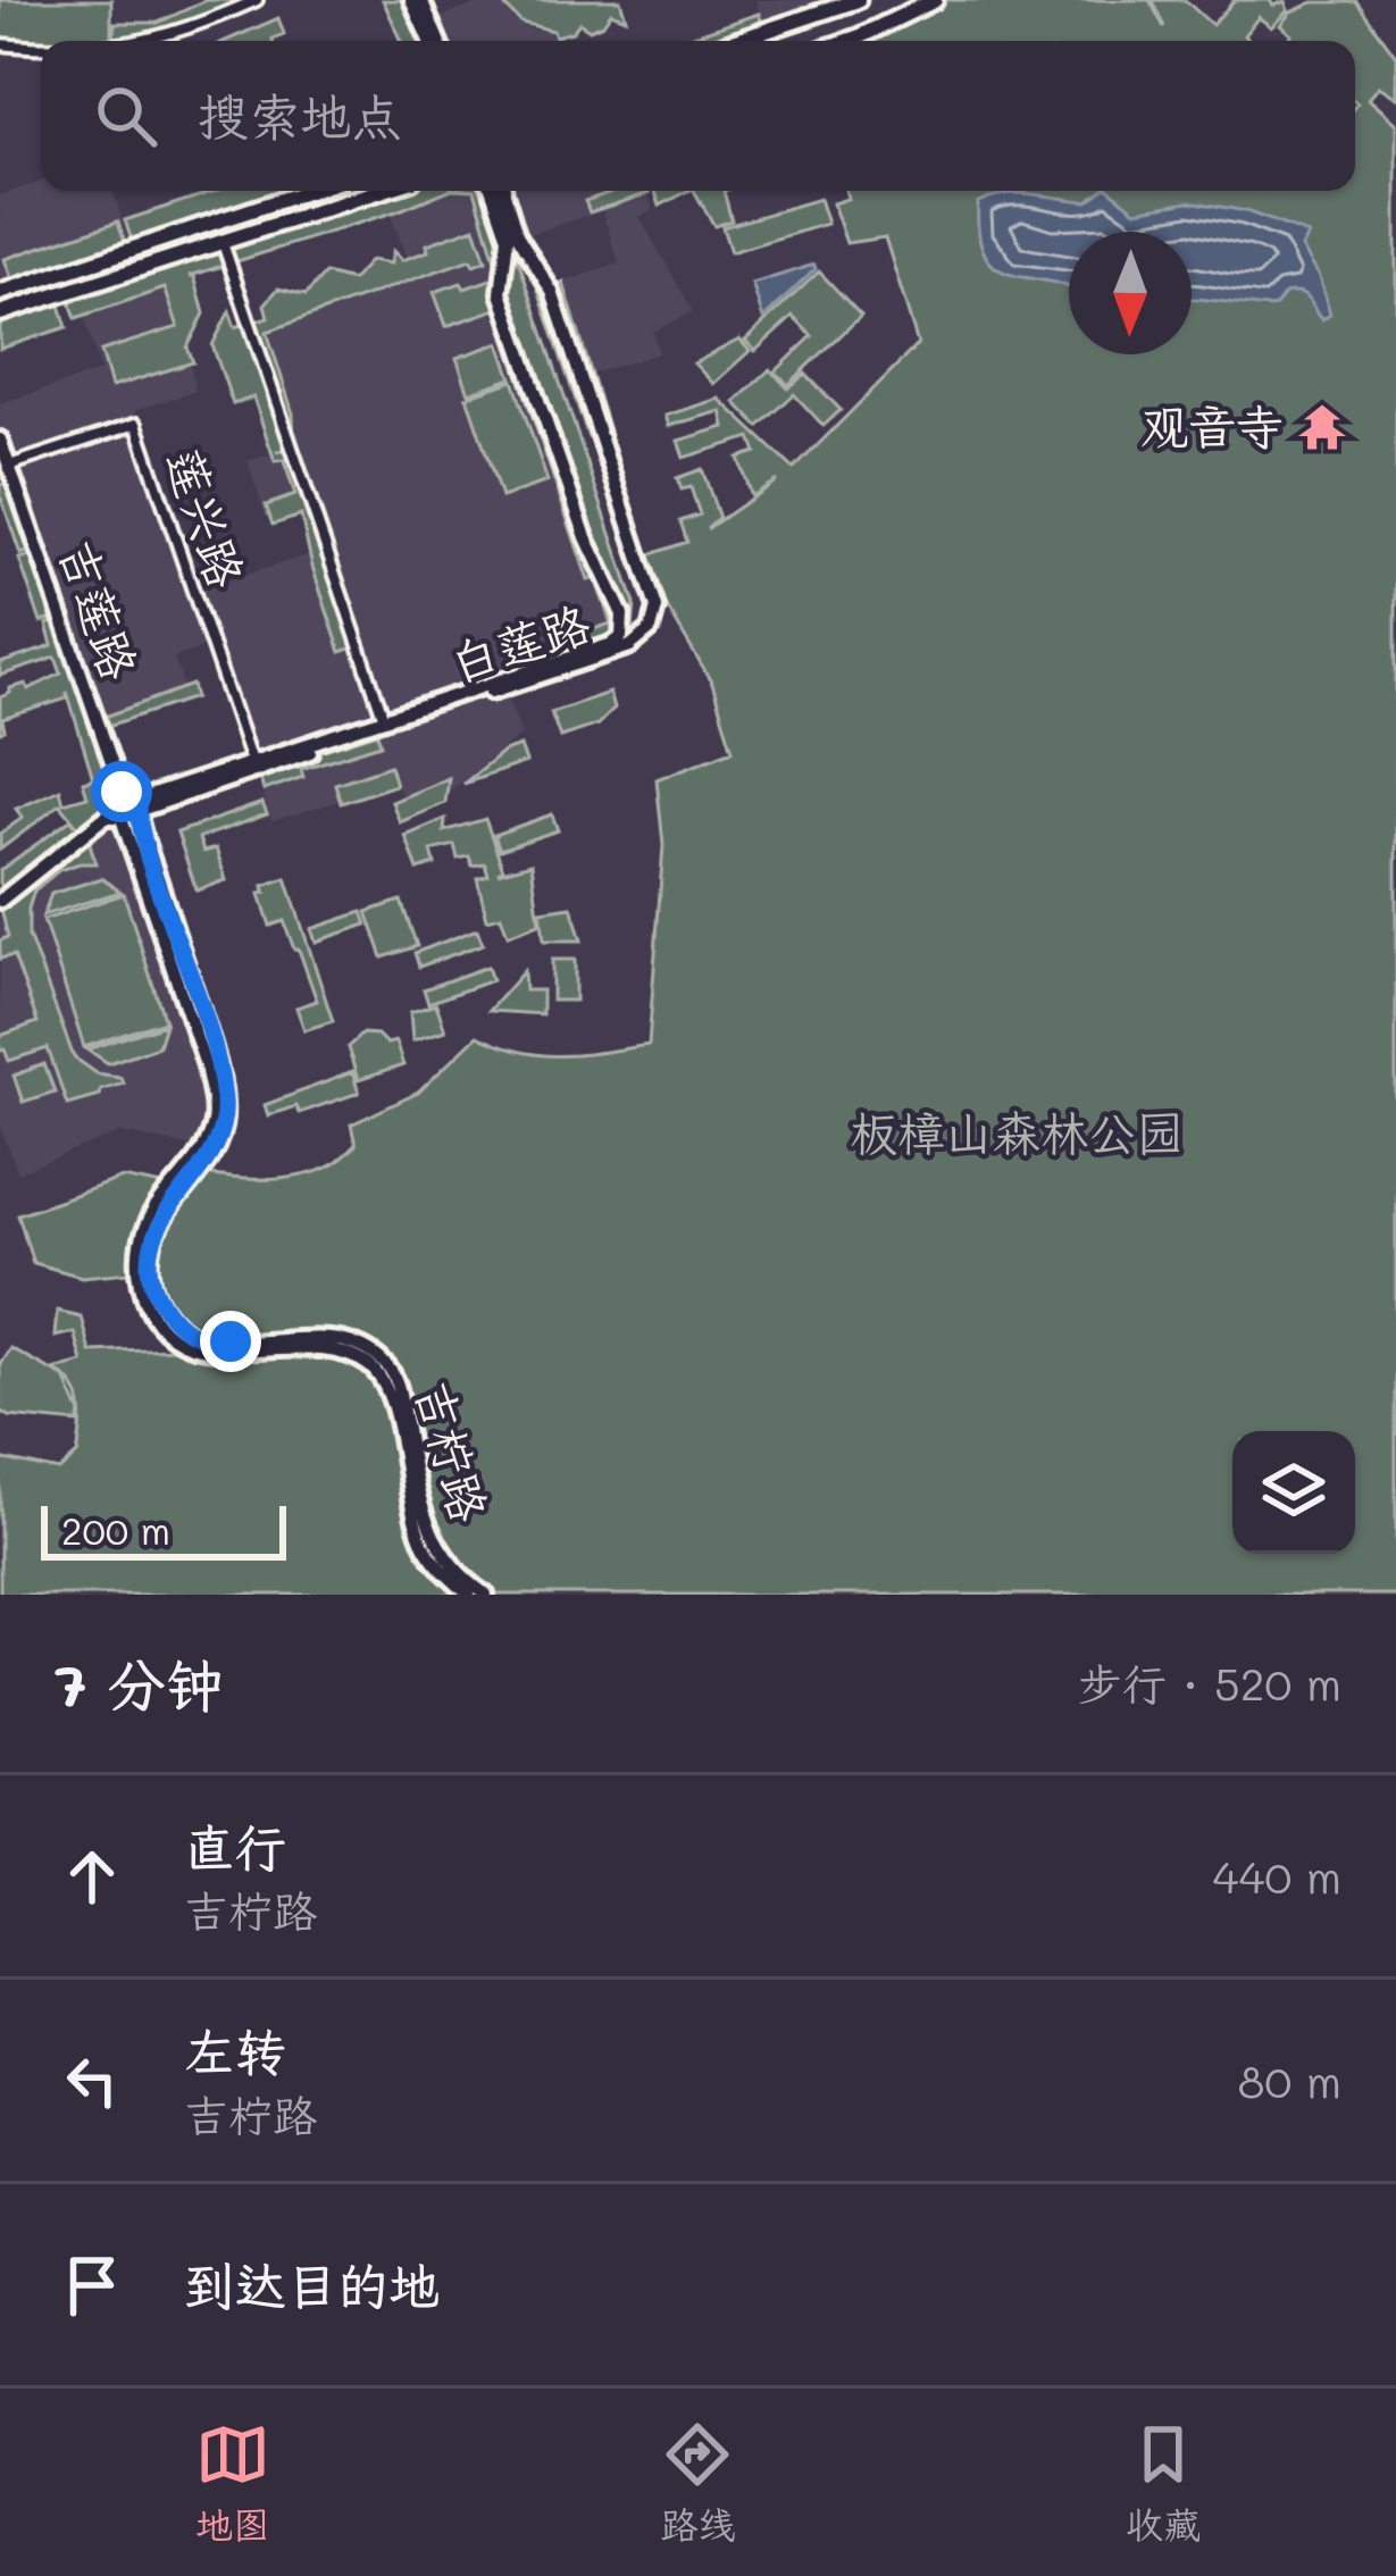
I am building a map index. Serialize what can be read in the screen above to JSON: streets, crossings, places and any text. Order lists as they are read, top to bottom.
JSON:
{
  "streets": {
    "main road": ["吉莲路", "白莲路", "吉柠路"],
    "street": ["莲兴路"]
  },
  "crossings": [
    ["莲兴路", "吉莲路"],
    ["莲兴路", "白莲路"],
    ["吉莲路", "白莲路"],
    ["吉莲路", "吉柠路"],
    ["白莲路", "吉柠路"]
  ],
  "parks": ["板樟山森林公园"],
  "places": {
    "temple": ["观音寺"]
  },
  "scale_bar": "200 m",
  "north": "bottom",
  "page": {
    "search": "搜索地点",
    "scale": "200 m",
    "heading": ["7 分钟", "步行 · 520 m"],
    "list": [
      ["直行", "吉柠路", "440 m"],
      ["左转", "吉柠路", "80 m"],
      "到达目的地"
    ],
    "nav": ["地图", "路线", "收藏"]
  }
}
